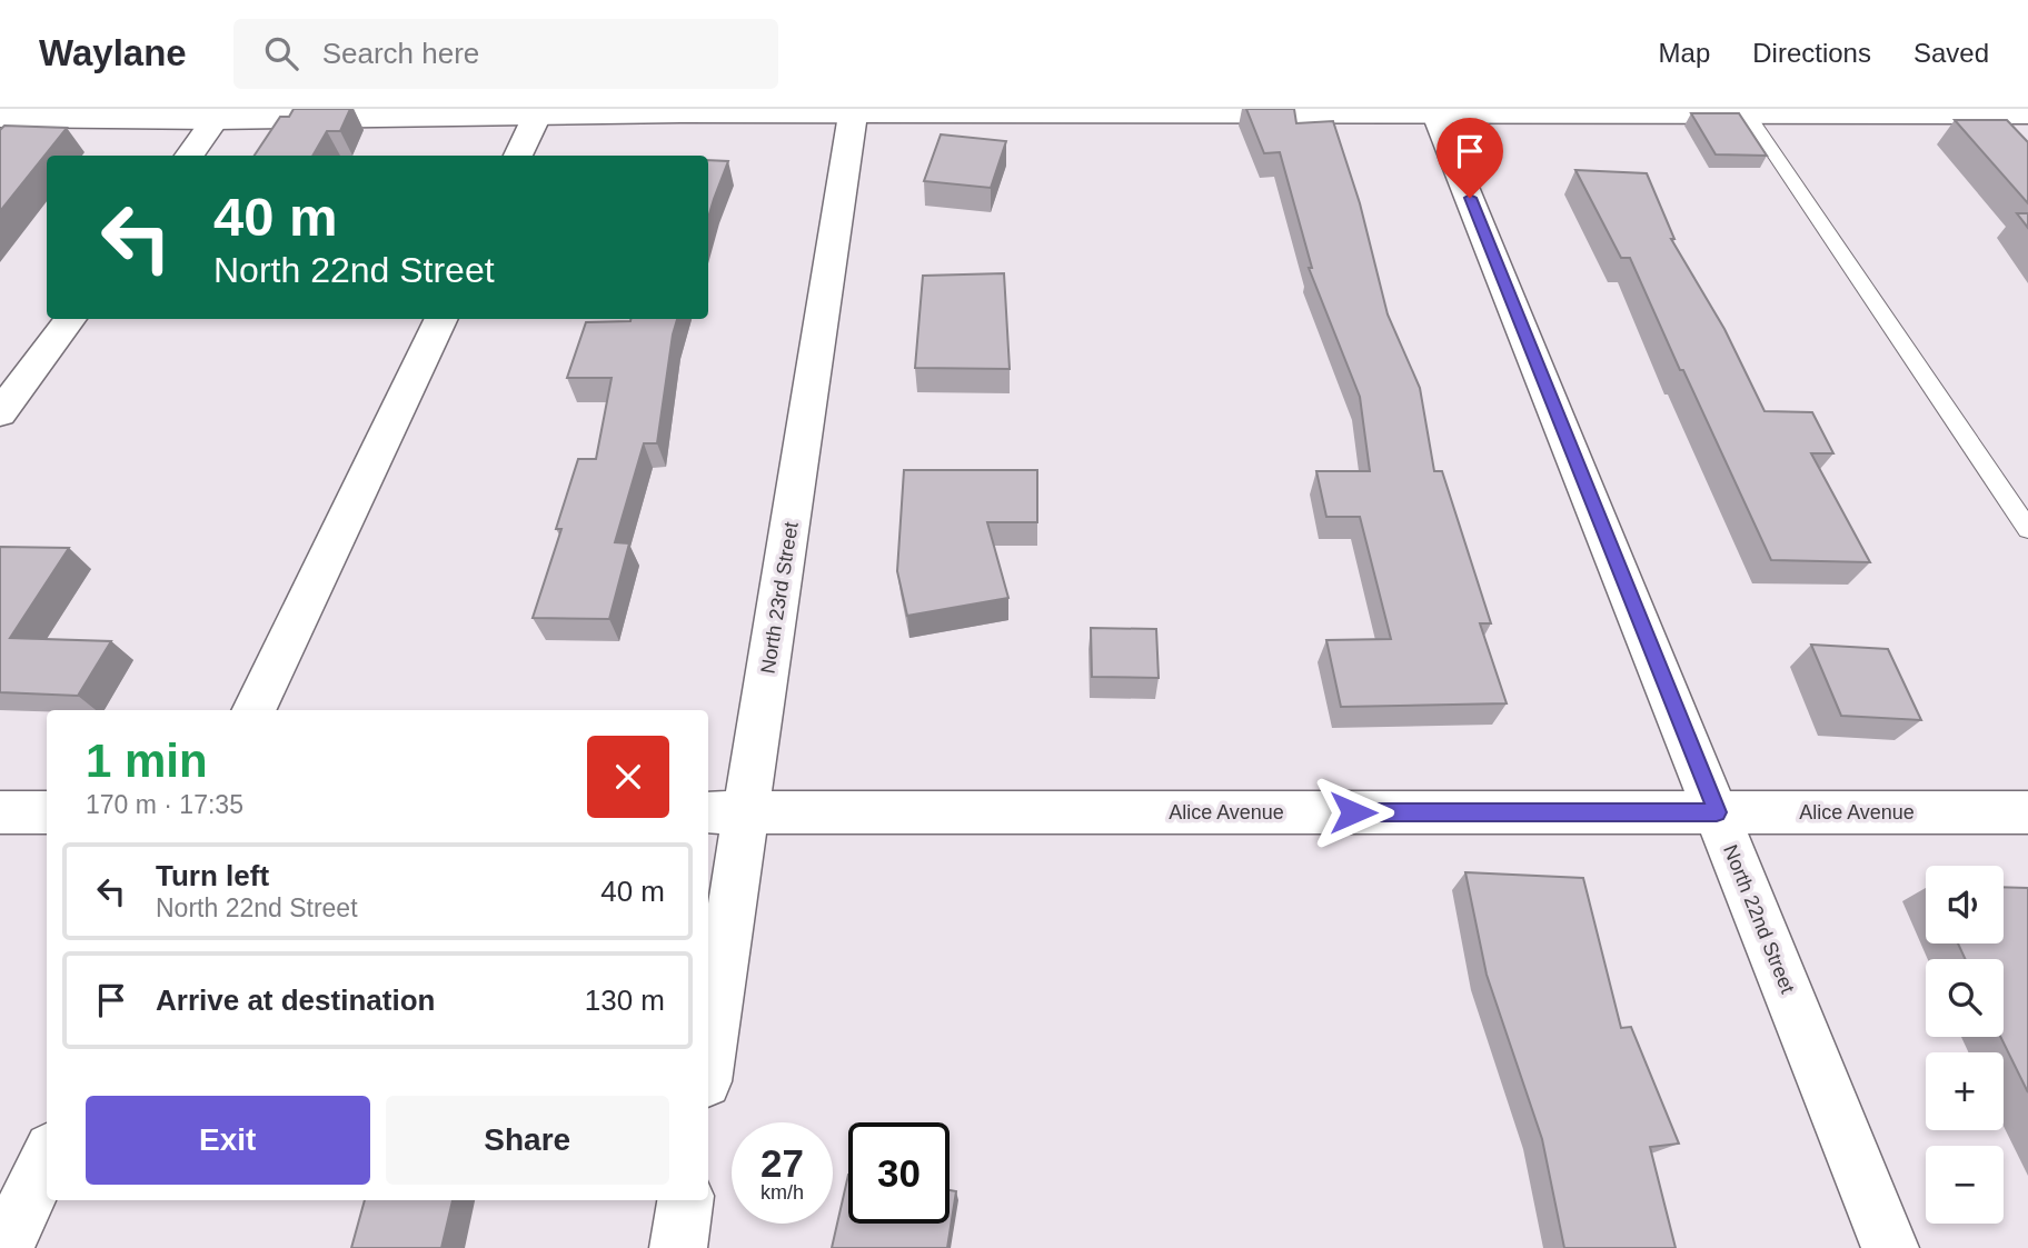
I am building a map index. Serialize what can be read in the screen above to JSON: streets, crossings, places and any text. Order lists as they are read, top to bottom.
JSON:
{
  "streets": {
    "street": ["North 23rd Street", "Alice Avenue", "North 22nd Street"]
  },
  "crossings": [
    ["North 23rd Street", "Alice Avenue"],
    ["Alice Avenue", "North 22nd Street"]
  ],
  "page": {
    "header": "Waylane",
    "search": "Search here",
    "nav": ["Map", "Directions", "Saved"],
    "turn": ["40 m", "North 22nd Street"],
    "heading": ["1 min", "170 m · 17:35"],
    "list": [
      {
        "name": "Turn left",
        "note": "North 22nd Street",
        "value": "40 m"
      },
      {
        "name": "Arrive at destination",
        "value": "130 m"
      }
    ],
    "map_buttons": ["+", "−"],
    "buttons": ["Exit", "Share"],
    "speed": "27 km/h",
    "limit": "30"
  }
}
